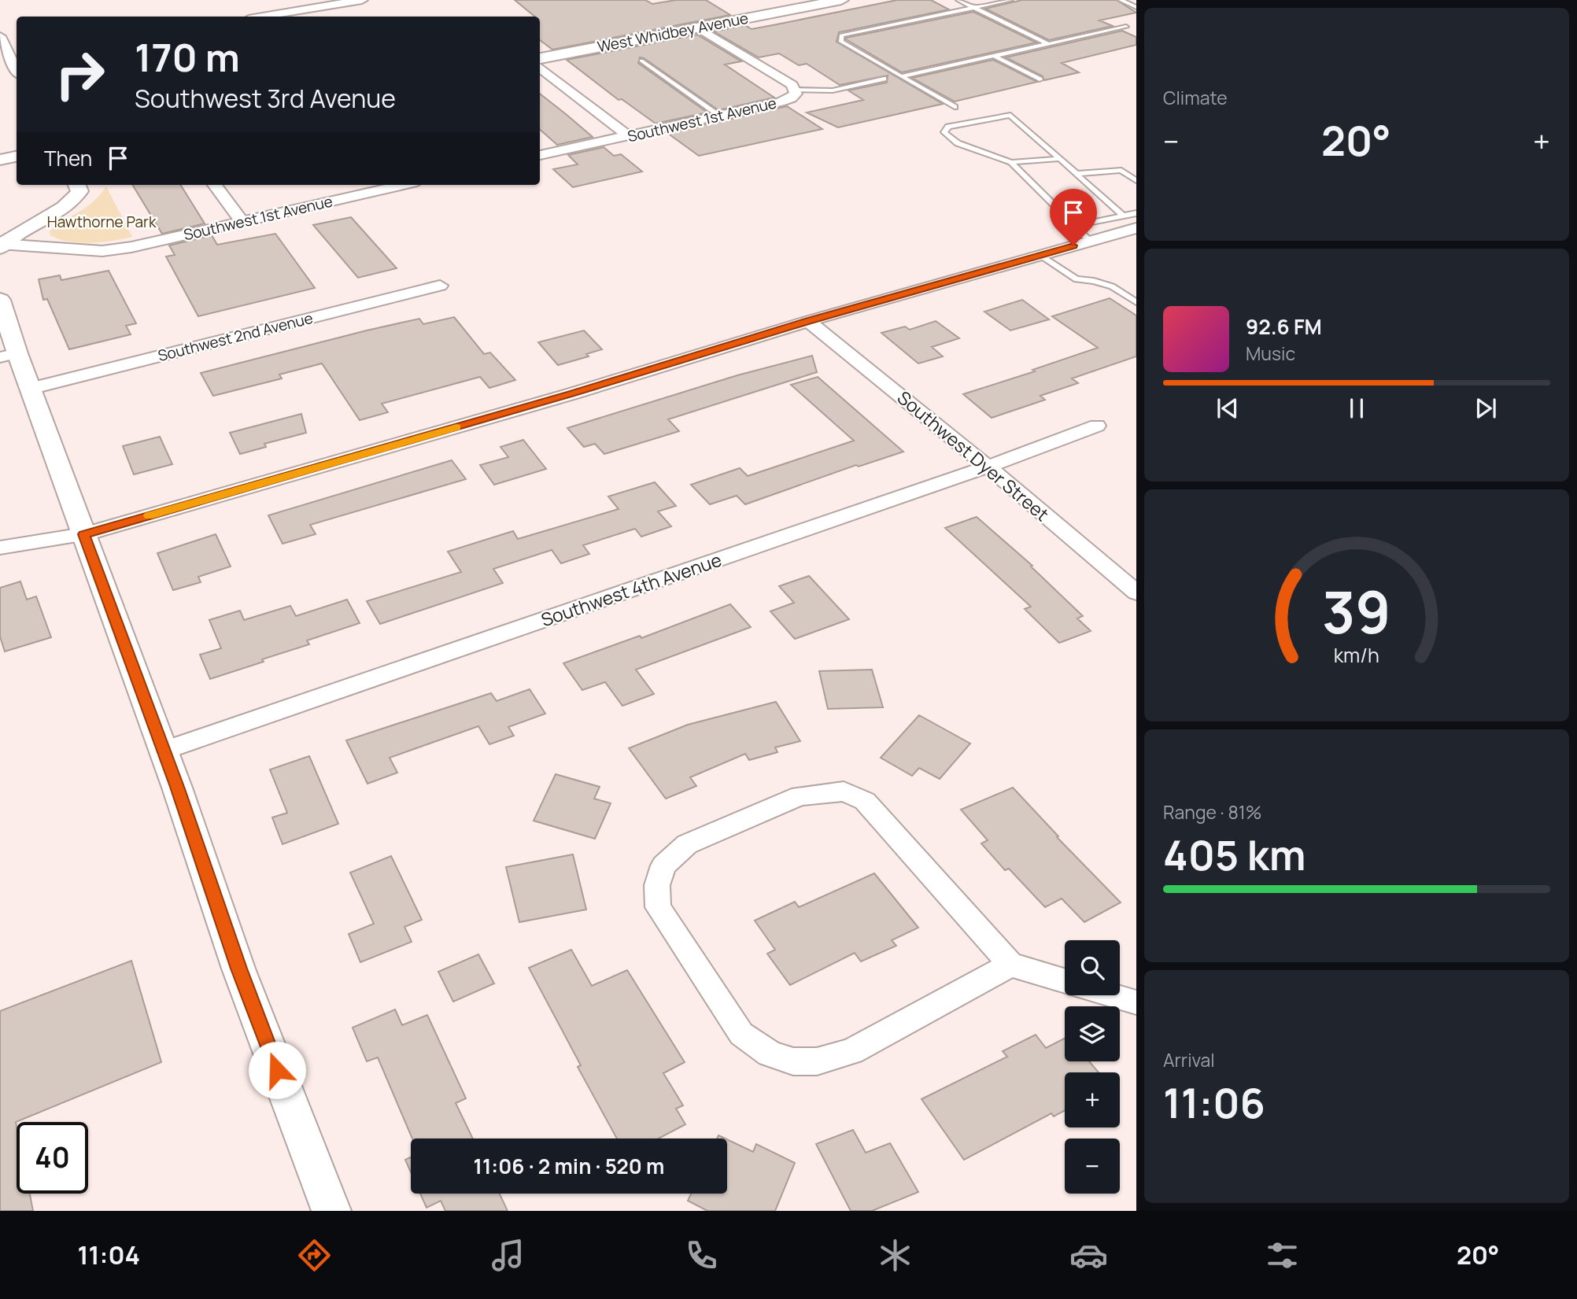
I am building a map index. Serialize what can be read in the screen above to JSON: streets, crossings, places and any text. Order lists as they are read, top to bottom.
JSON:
{
  "streets": {
    "street": [
      "West Whidbey Avenue",
      "Southwest 1st Avenue",
      "Southwest 2nd Avenue",
      "Southwest Dyer Street",
      "Southwest 4th Avenue"
    ]
  },
  "crossings": [
    ["Southwest Dyer Street", "Southwest 4th Avenue"]
  ],
  "parks": ["Hawthorne Park"],
  "page": {
    "tile": [
      "Climate",
      ["Range · 81%", "405 km"],
      ["Arrival", "11:06"]
    ],
    "turn": ["170 m", "Southwest 3rd Avenue"],
    "heat": ["−", "20°", "+"],
    "then": "Then",
    "song": ["92.6 FM", "Music"],
    "map_buttons": ["+", "−"],
    "limit": "40",
    "trip": "11:06 · 2 min · 520 m",
    "tabs": ["11:04", "20°"],
    "gauge": ["39", "km/h"]
  }
}
